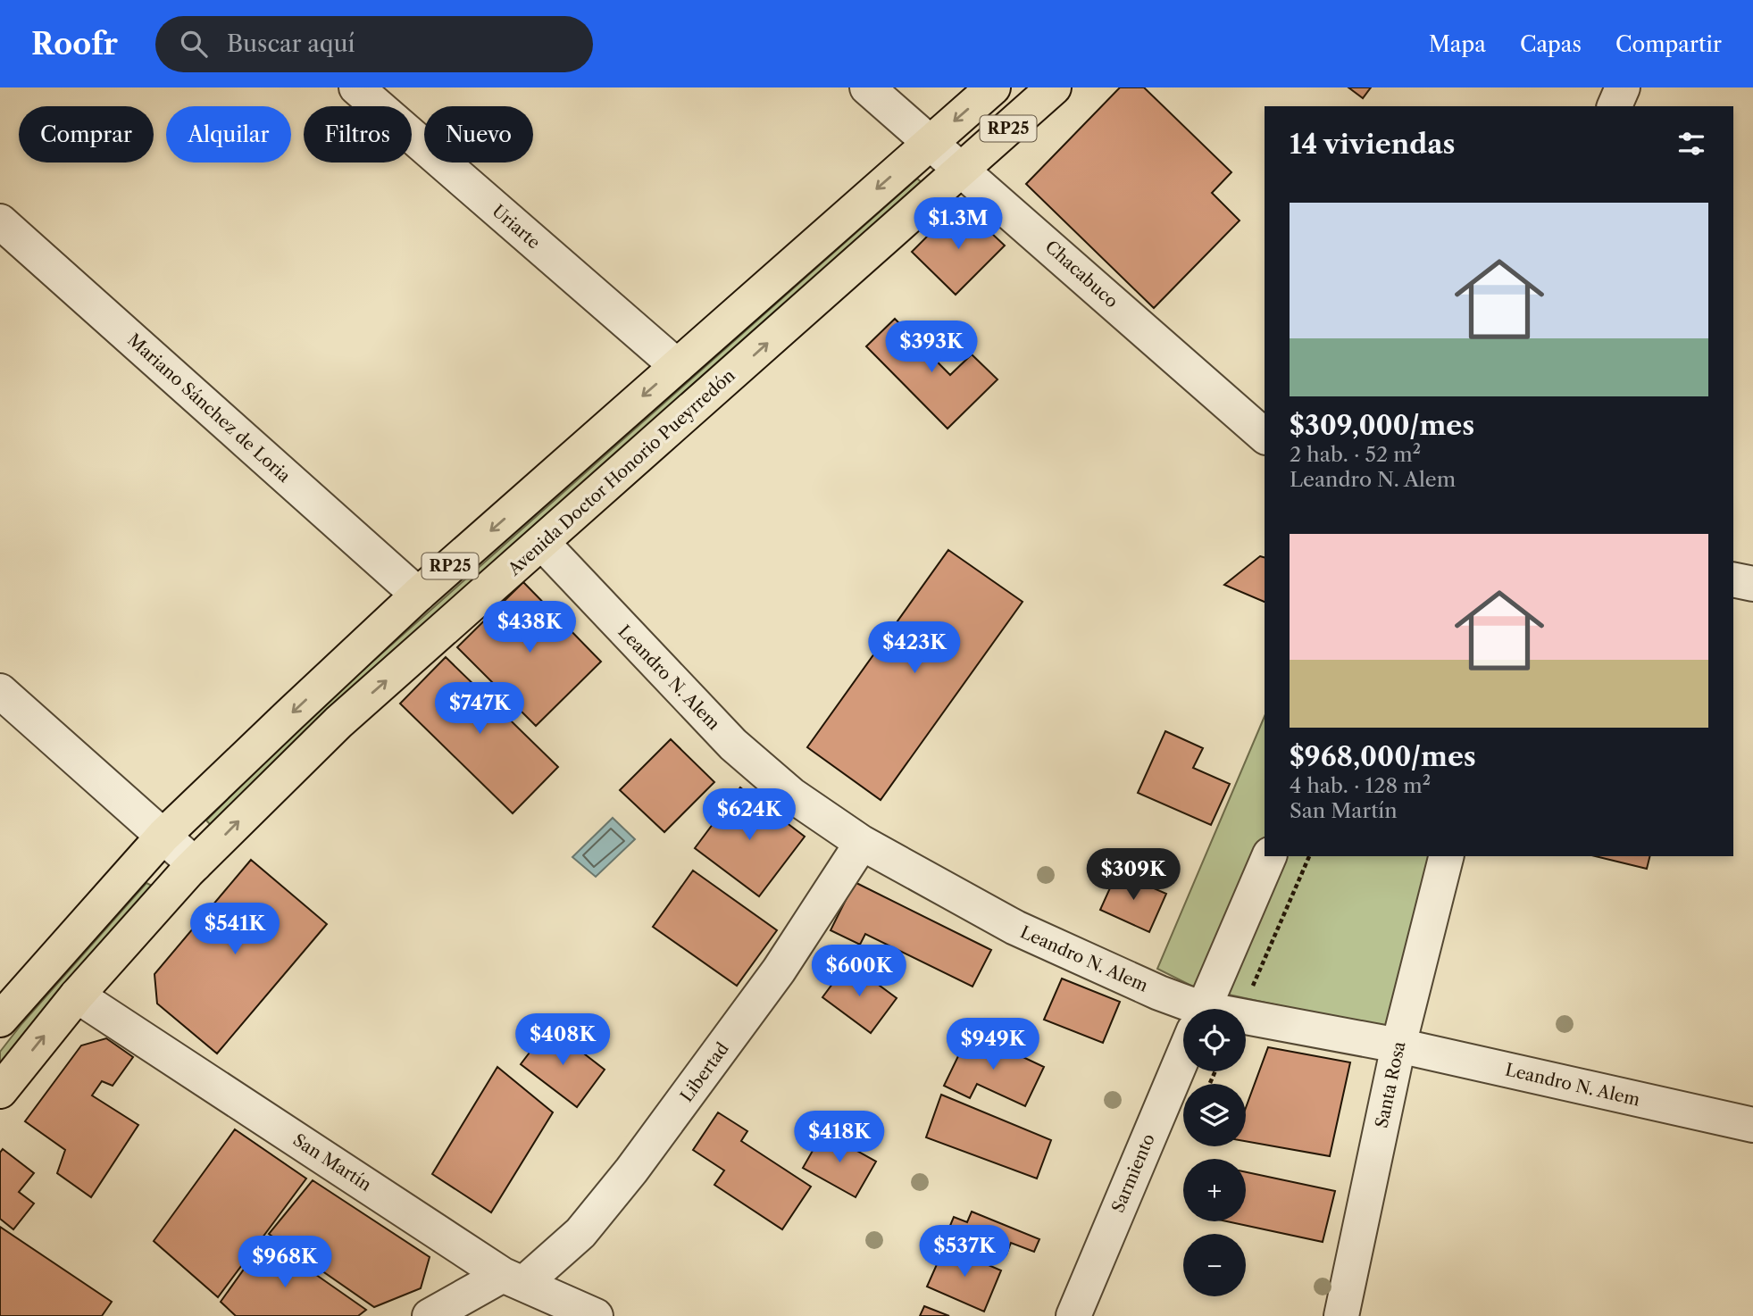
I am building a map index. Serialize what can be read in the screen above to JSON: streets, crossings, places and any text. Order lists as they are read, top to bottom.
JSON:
{
  "streets": {
    "main road": ["RP25", "Avenida Doctor Honorio Pueyrredón"],
    "street": [
      "Uriarte",
      "Chacabuco",
      "Mariano Sánchez de Loria",
      "Leandro N. Alem",
      "Libertad",
      "Santa Rosa",
      "San Martín",
      "Sarmiento"
    ]
  },
  "crossings": [
    ["RP25", "Uriarte"],
    ["RP25", "Chacabuco"],
    ["RP25", "Mariano Sánchez de Loria"],
    ["Chacabuco", "Avenida Doctor Honorio Pueyrredón"],
    ["Avenida Doctor Honorio Pueyrredón", "Leandro N. Alem"],
    ["Avenida Doctor Honorio Pueyrredón", "San Martín"],
    ["Leandro N. Alem", "Libertad"],
    ["Leandro N. Alem", "Santa Rosa"],
    ["Libertad", "San Martín"]
  ],
  "page": {
    "header": "Roofr",
    "search": "Buscar aquí",
    "nav": ["Mapa", "Capas", "Compartir"],
    "chip": [
      "Comprar",
      "Alquilar",
      "Filtros",
      "Nuevo"
    ],
    "heading": "14 viviendas",
    "list": [
      {
        "name": "$309,000/mes",
        "note": "2 hab. · 52 m² · Leandro N. Alem"
      },
      {
        "name": "$968,000/mes",
        "note": "4 hab. · 128 m² · San Martín"
      }
    ],
    "price": [
      "$1.3M",
      "$393K",
      "$438K",
      "$423K",
      "$747K",
      "$624K",
      "$309K",
      "$541K",
      "$600K",
      "$408K",
      "$949K",
      "$418K",
      "$537K",
      "$968K"
    ],
    "map_buttons": ["+", "−"]
  }
}
